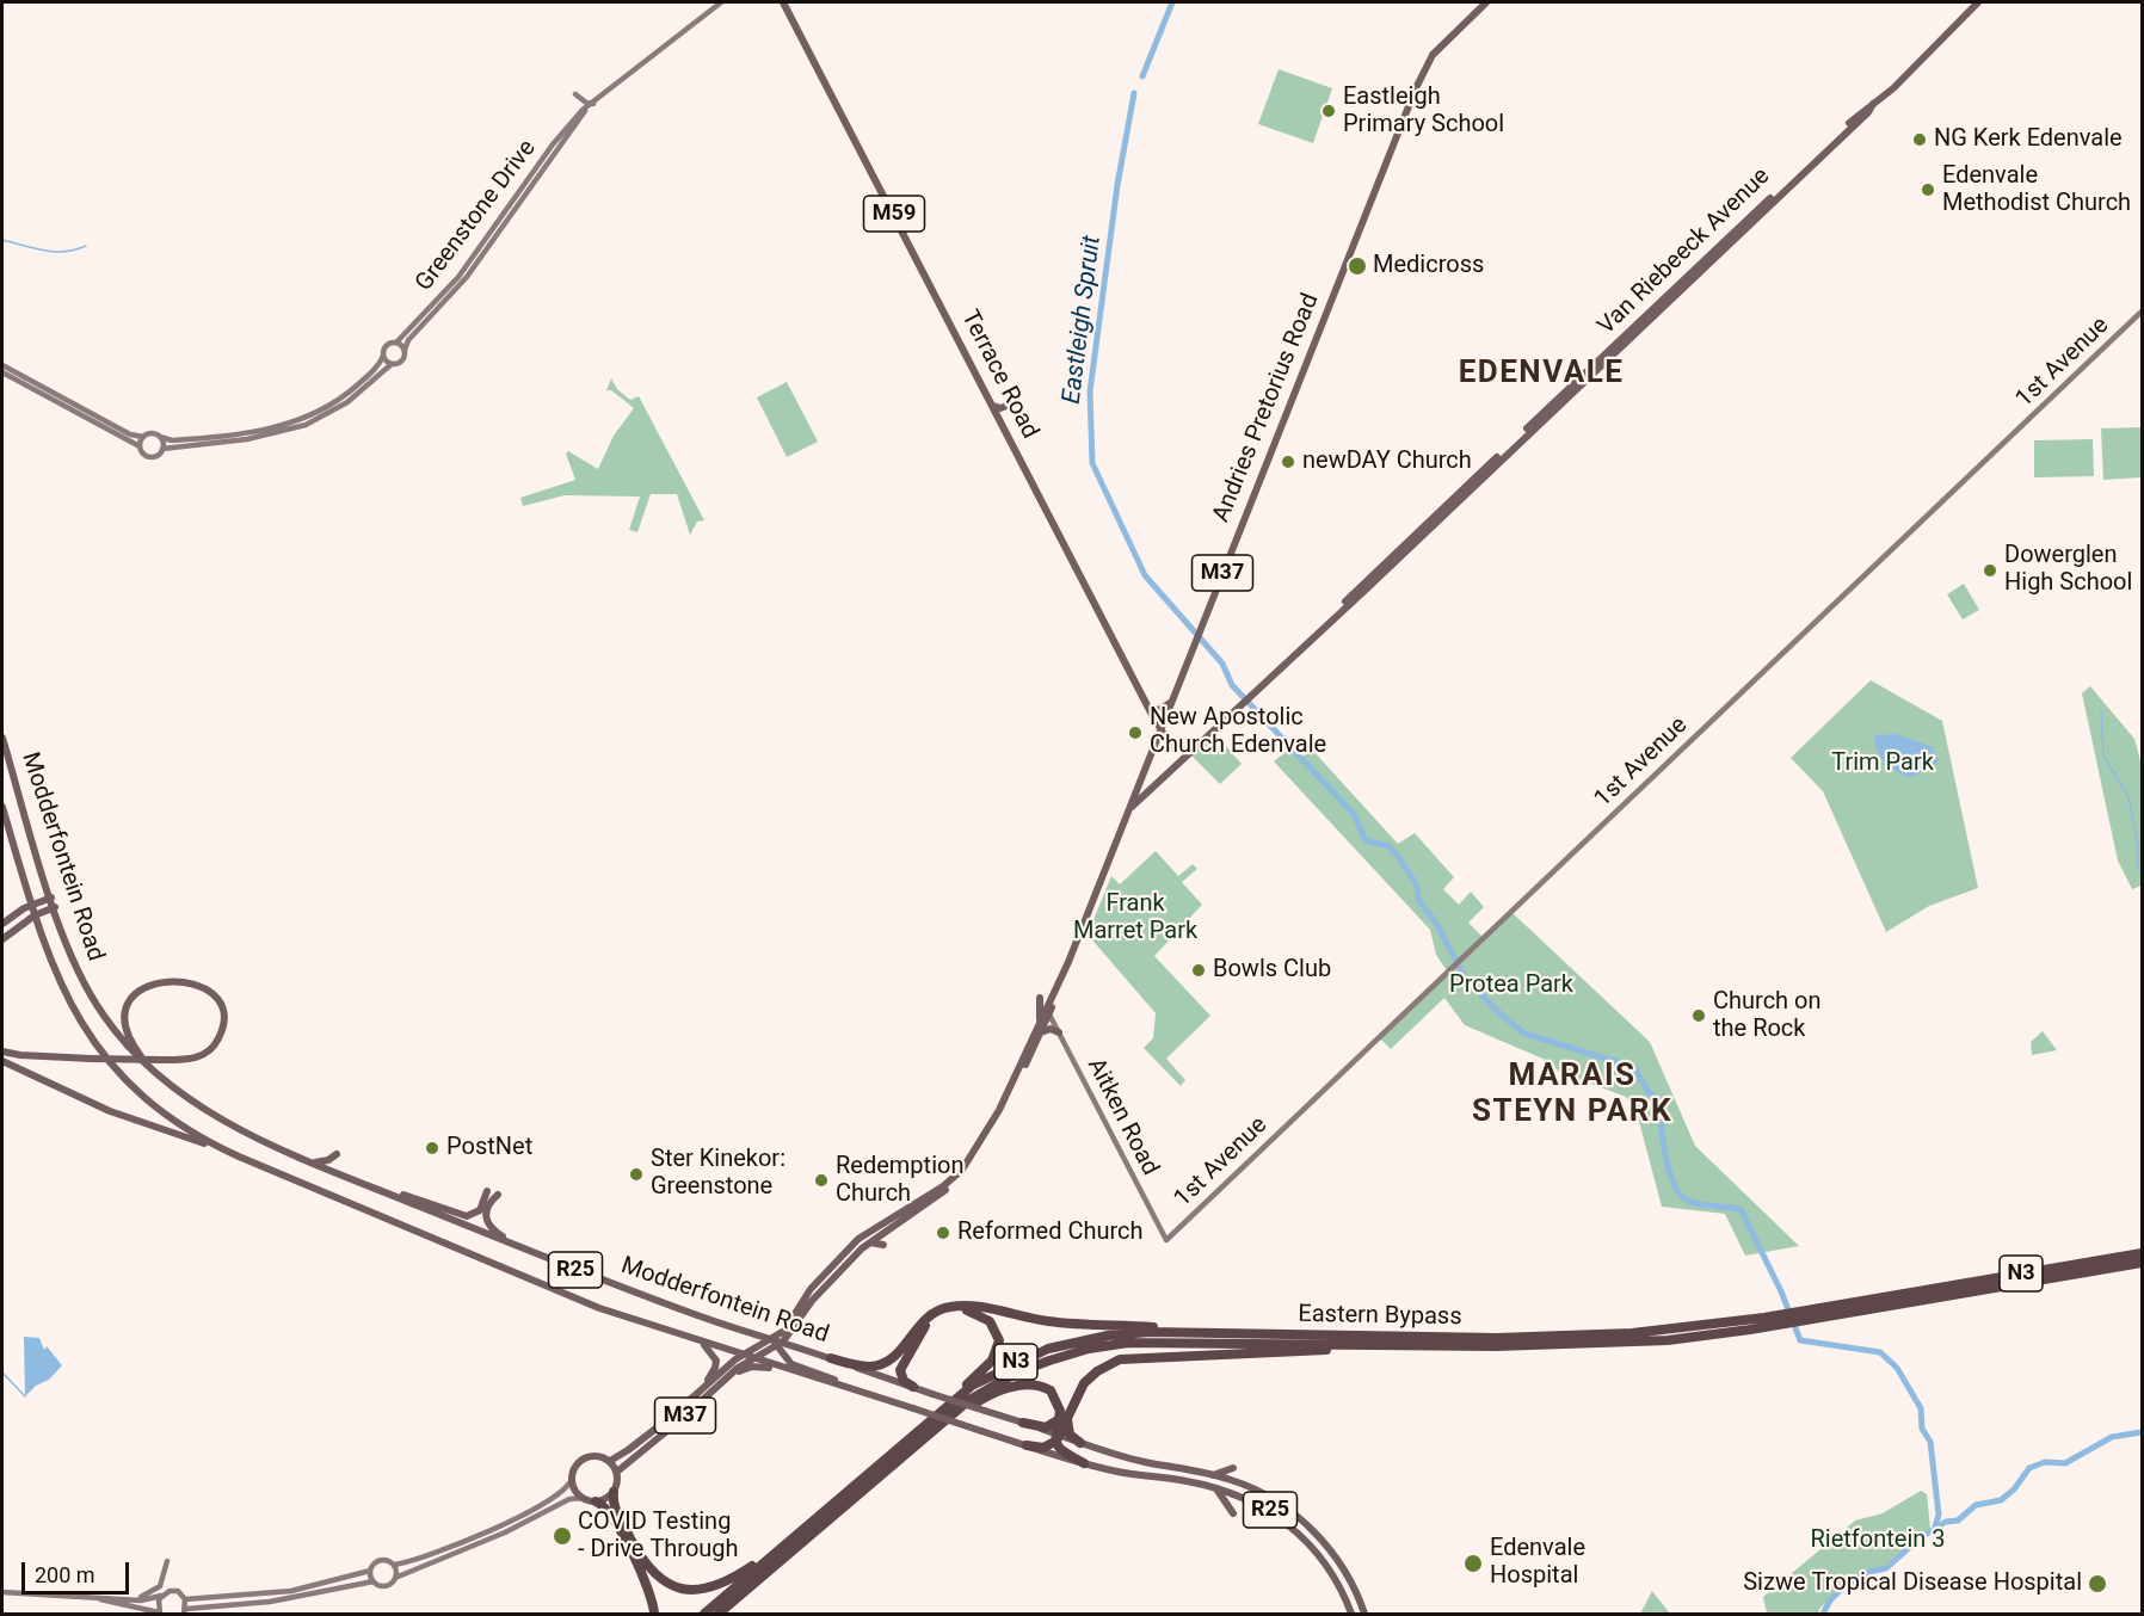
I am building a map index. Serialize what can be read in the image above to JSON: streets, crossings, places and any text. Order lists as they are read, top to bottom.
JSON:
{
  "streets": {
    "highway": ["N3", "Eastern Bypass"],
    "main road": [
      "M59",
      "Greenstone Drive",
      "Van Riebeeck Avenue",
      "1st Avenue",
      "Terrace Road",
      "Andries Pretorius Road",
      "M37",
      "Modderfontein Road",
      "Aitken Road",
      "R25"
    ]
  },
  "crossings": [
    ["Van Riebeeck Avenue", "Terrace Road"],
    ["Van Riebeeck Avenue", "Andries Pretorius Road"],
    ["Van Riebeeck Avenue", "M37"],
    ["Van Riebeeck Avenue", "Modderfontein Road"],
    ["Van Riebeeck Avenue", "Aitken Road"],
    ["1st Avenue", "Aitken Road"],
    ["Terrace Road", "Andries Pretorius Road"],
    ["Andries Pretorius Road", "M37"],
    ["M37", "Modderfontein Road"]
  ],
  "districts": ["EDENVALE", "MARAIS STEYN PARK"],
  "water": ["Eastleigh Spruit"],
  "parks": [
    "Trim Park",
    "Frank Marret Park",
    "Protea Park",
    "Rietfontein 3"
  ],
  "places": [
    "Eastleigh Primary School",
    "NG Kerk Edenvale",
    "Edenvale Methodist Church",
    "Medicross",
    "newDAY Church",
    "Dowerglen High School",
    "New Apostolic Church Edenvale",
    "Bowls Club",
    "Church on the Rock",
    "PostNet",
    "Ster Kinekor: Greenstone",
    "Redemption Church",
    "Reformed Church",
    "COVID Testing - Drive Through",
    "Edenvale Hospital",
    "Sizwe Tropical Disease Hospital"
  ],
  "scale_bar": "200 m"
}
